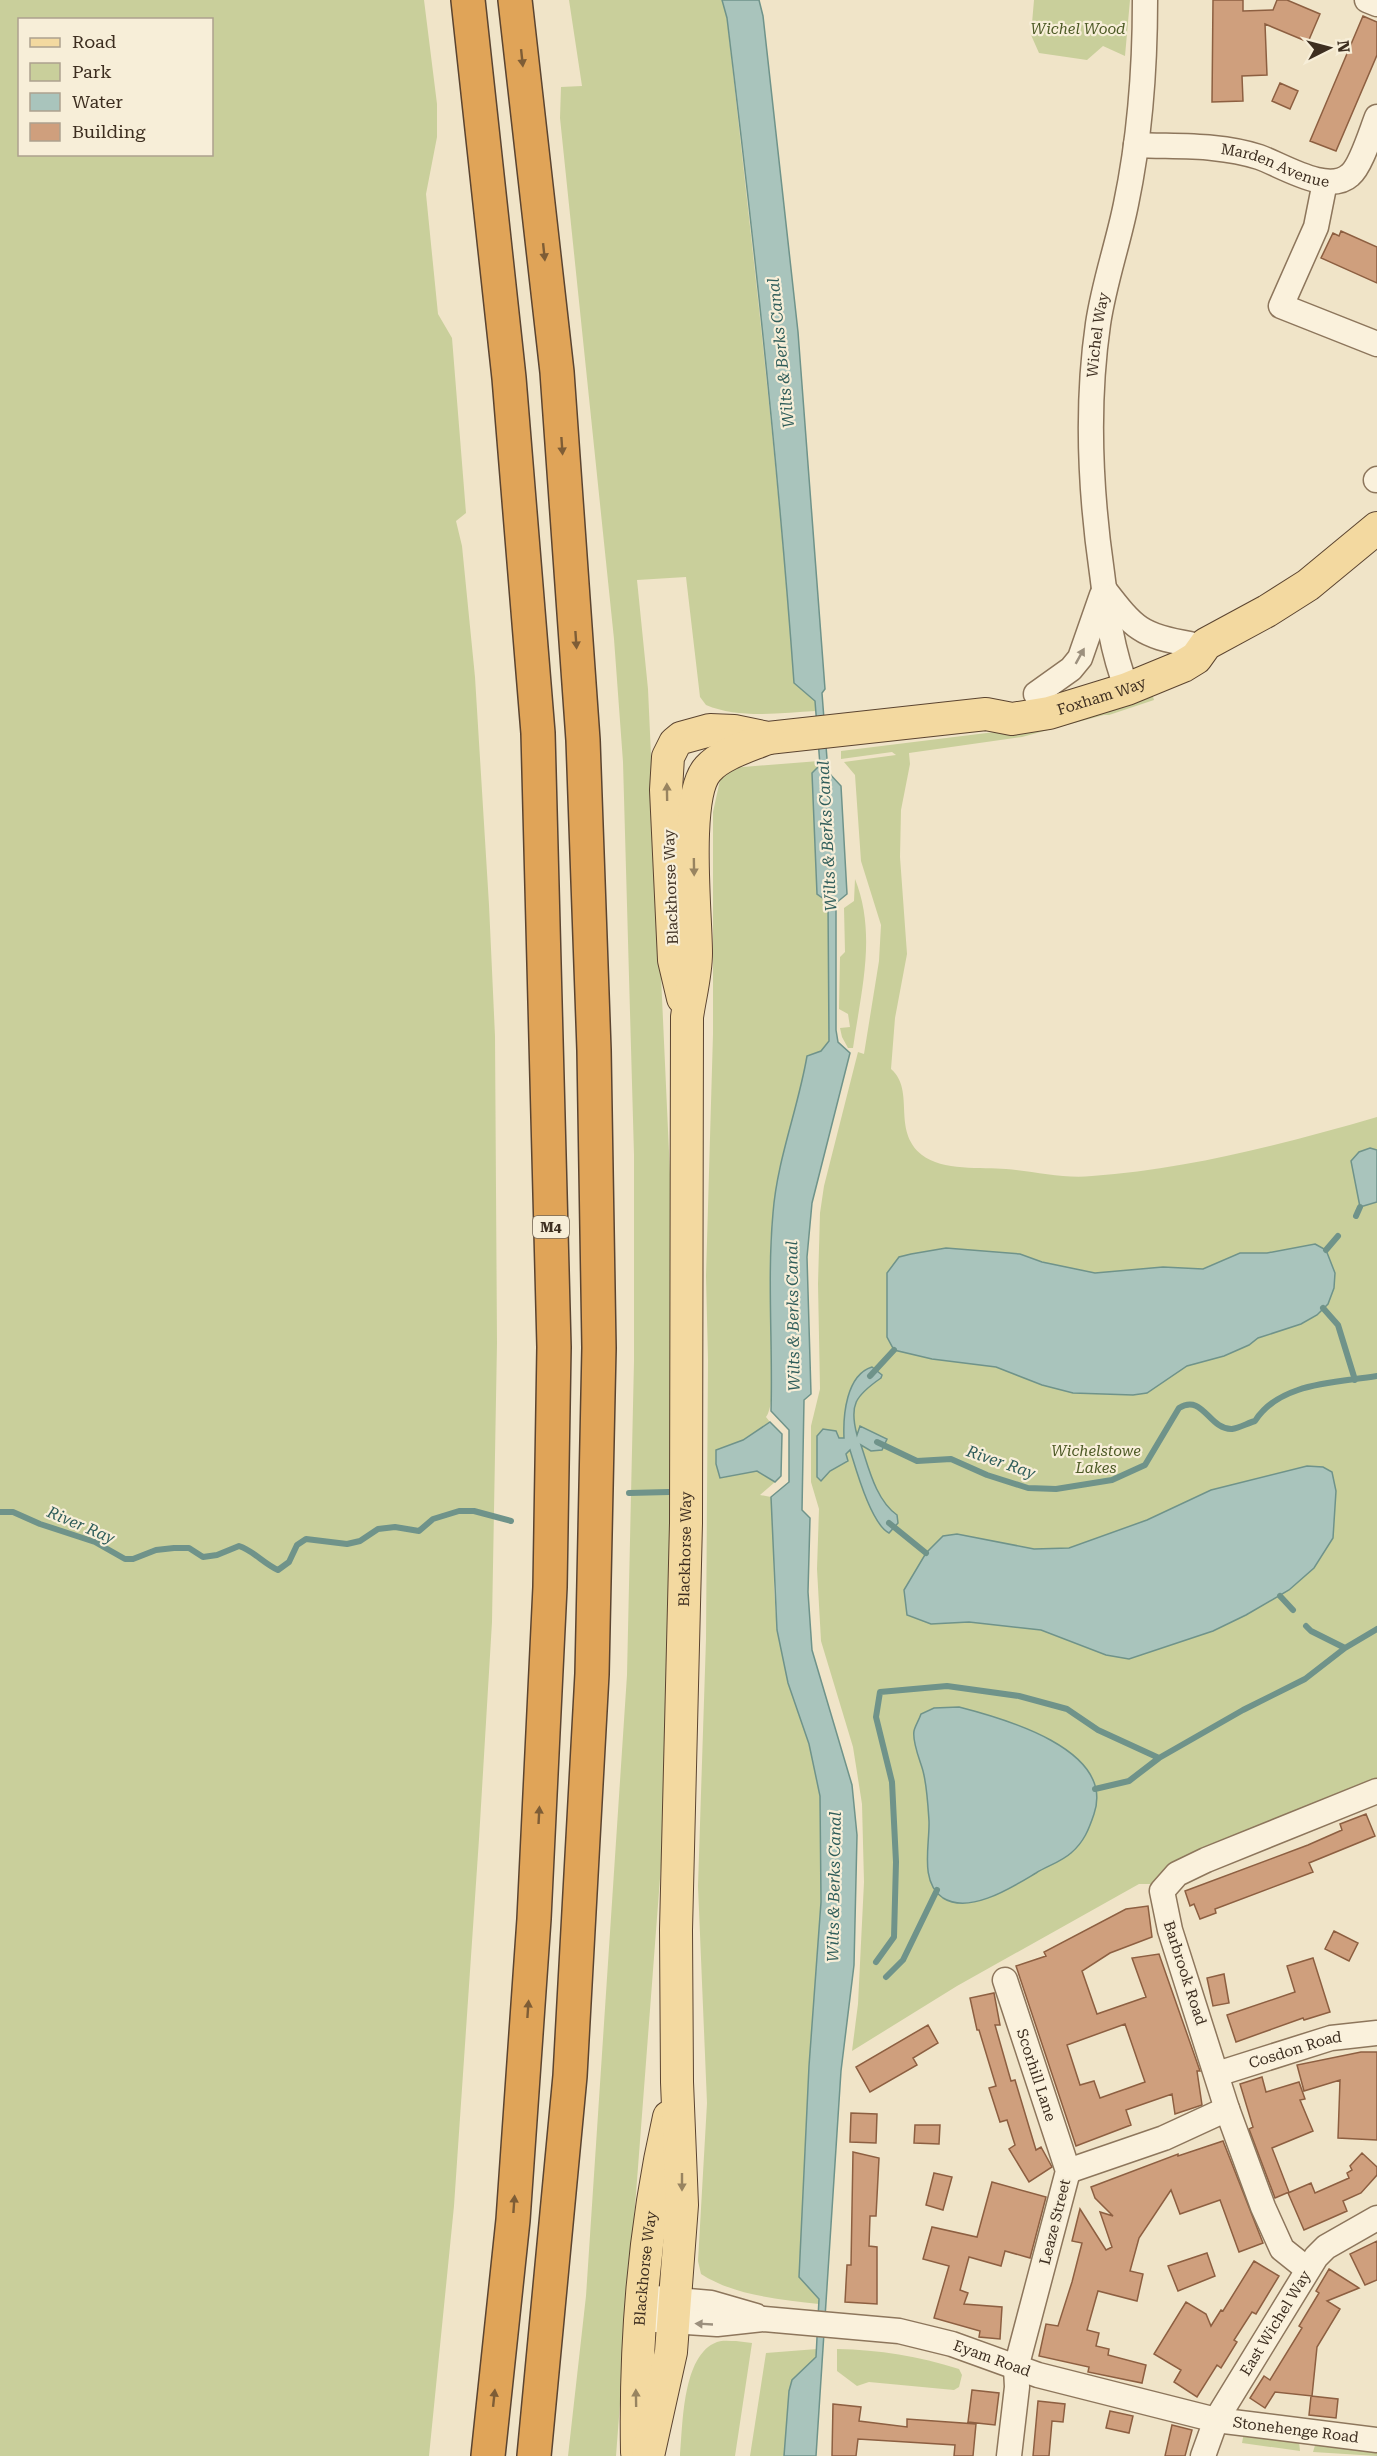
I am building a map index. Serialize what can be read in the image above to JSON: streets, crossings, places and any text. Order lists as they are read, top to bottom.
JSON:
{
  "streets": {
    "highway": ["M4"],
    "main road": ["Foxham Way", "Blackhorse Way"],
    "street": [
      "Marden Avenue",
      "Wichel Way",
      "Barbrook Road",
      "Cosdon Road",
      "Scorhill Lane",
      "Leaze Street",
      "East Wichel Way",
      "Eyam Road",
      "Stonehenge Road"
    ]
  },
  "crossings": [
    ["Marden Avenue", "Wichel Way"],
    ["Wichel Way", "Foxham Way"],
    ["Foxham Way", "Blackhorse Way"],
    ["Blackhorse Way", "Eyam Road"],
    ["Barbrook Road", "Cosdon Road"],
    ["Barbrook Road", "Leaze Street"],
    ["Barbrook Road", "East Wichel Way"],
    ["Scorhill Lane", "Leaze Street"],
    ["Leaze Street", "Eyam Road"],
    ["East Wichel Way", "Eyam Road"],
    ["East Wichel Way", "Stonehenge Road"],
    ["Eyam Road", "Stonehenge Road"]
  ],
  "water": ["Wilts & Berks Canal", "River Ray"],
  "parks": ["Wichel Wood", "Wichelstowe Lakes"],
  "legend": [
    "Road",
    "Park",
    "Water",
    "Building"
  ],
  "north": "right"
}
